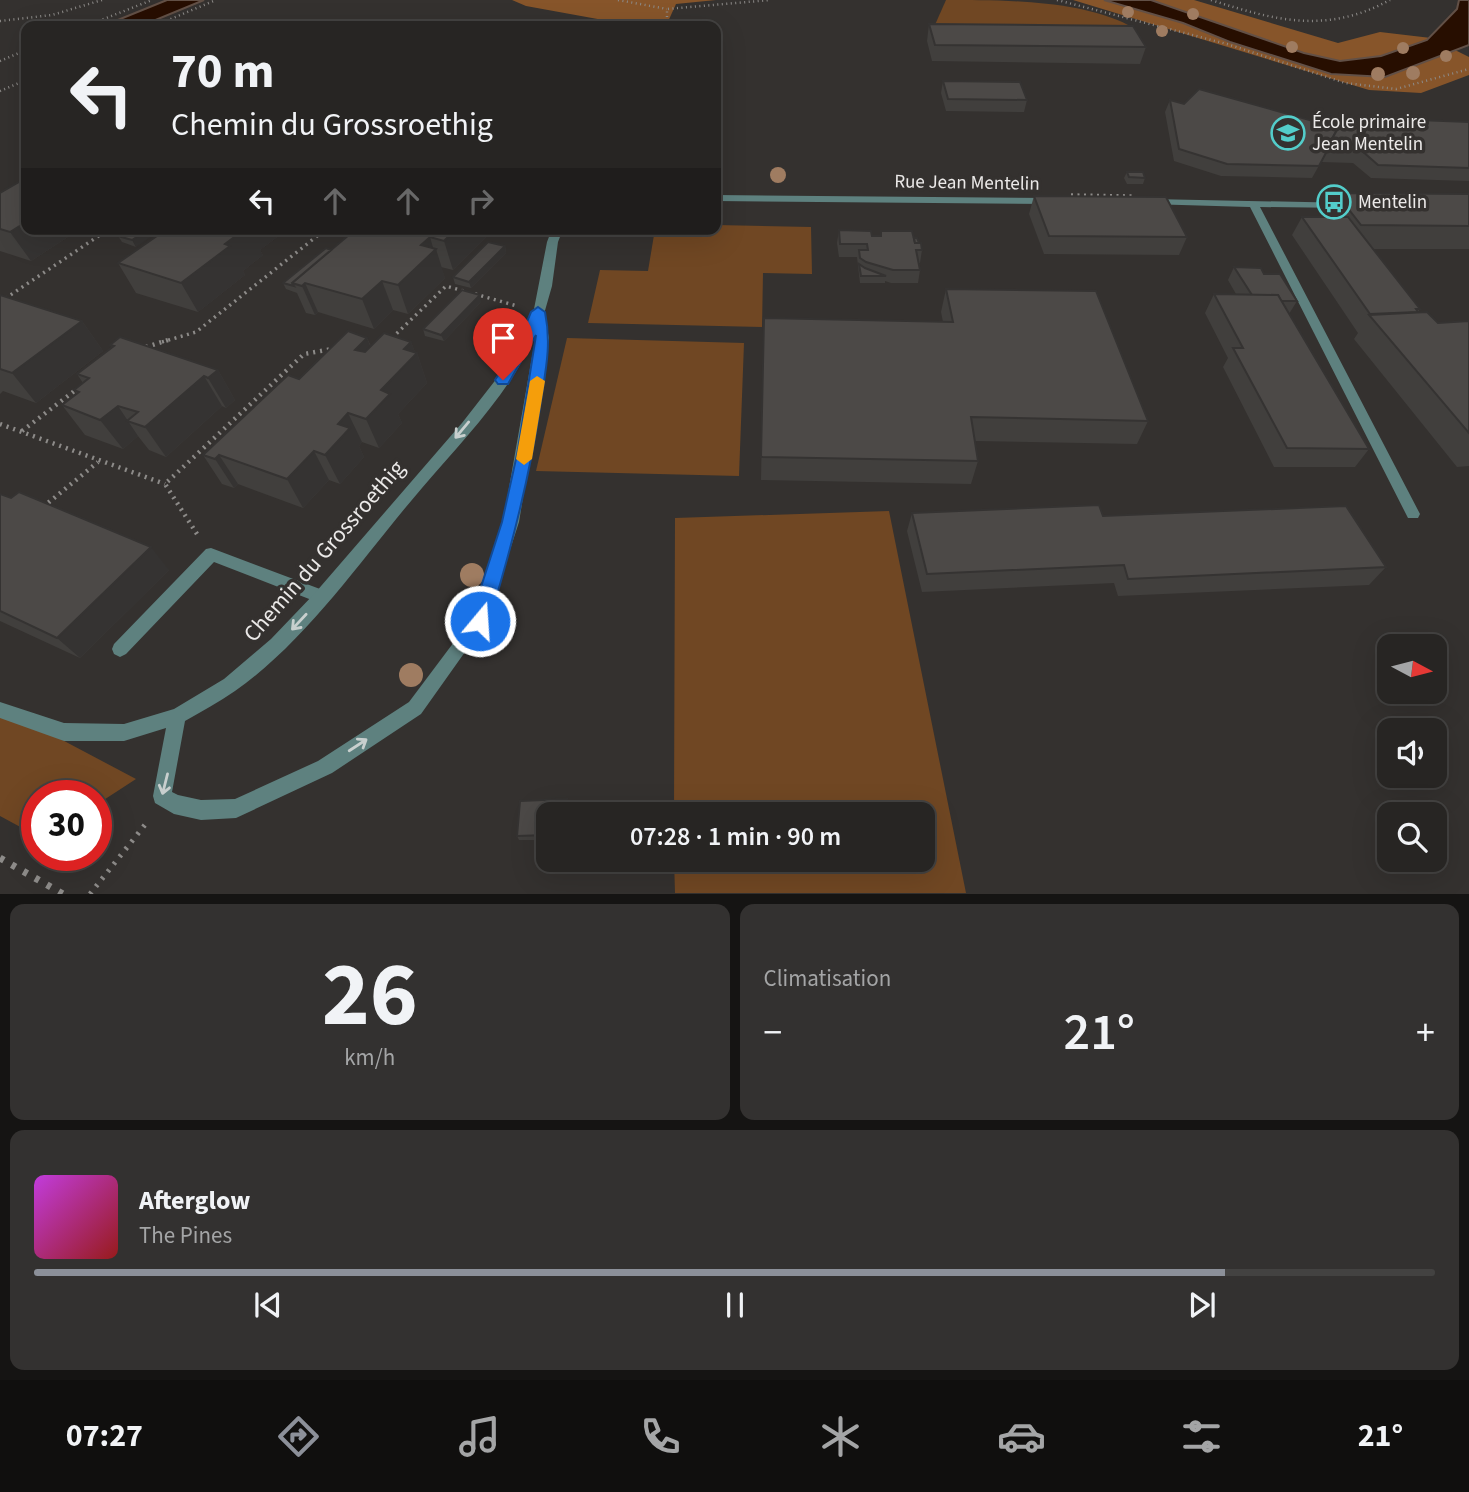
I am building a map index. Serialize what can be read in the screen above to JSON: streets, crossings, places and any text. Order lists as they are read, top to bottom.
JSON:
{
  "streets": {
    "street": ["Rue Jean Mentelin", "Chemin du Grossroethig"]
  },
  "one_way": ["Chemin du Grossroethig"],
  "places": {
    "school or university": ["École primaire Jean Mentelin"],
    "bus stop": ["Mentelin"]
  },
  "north": "right",
  "page": {
    "turn": ["70 m", "Chemin du Grossroethig"],
    "limit": "30",
    "trip": "07:28 · 1 min · 90 m",
    "tile": [
      ["26", "km/h"],
      "Climatisation"
    ],
    "heat": ["−", "21°", "+"],
    "song": ["Afterglow", "The Pines"],
    "tabs": ["07:27", "21°"]
  }
}
